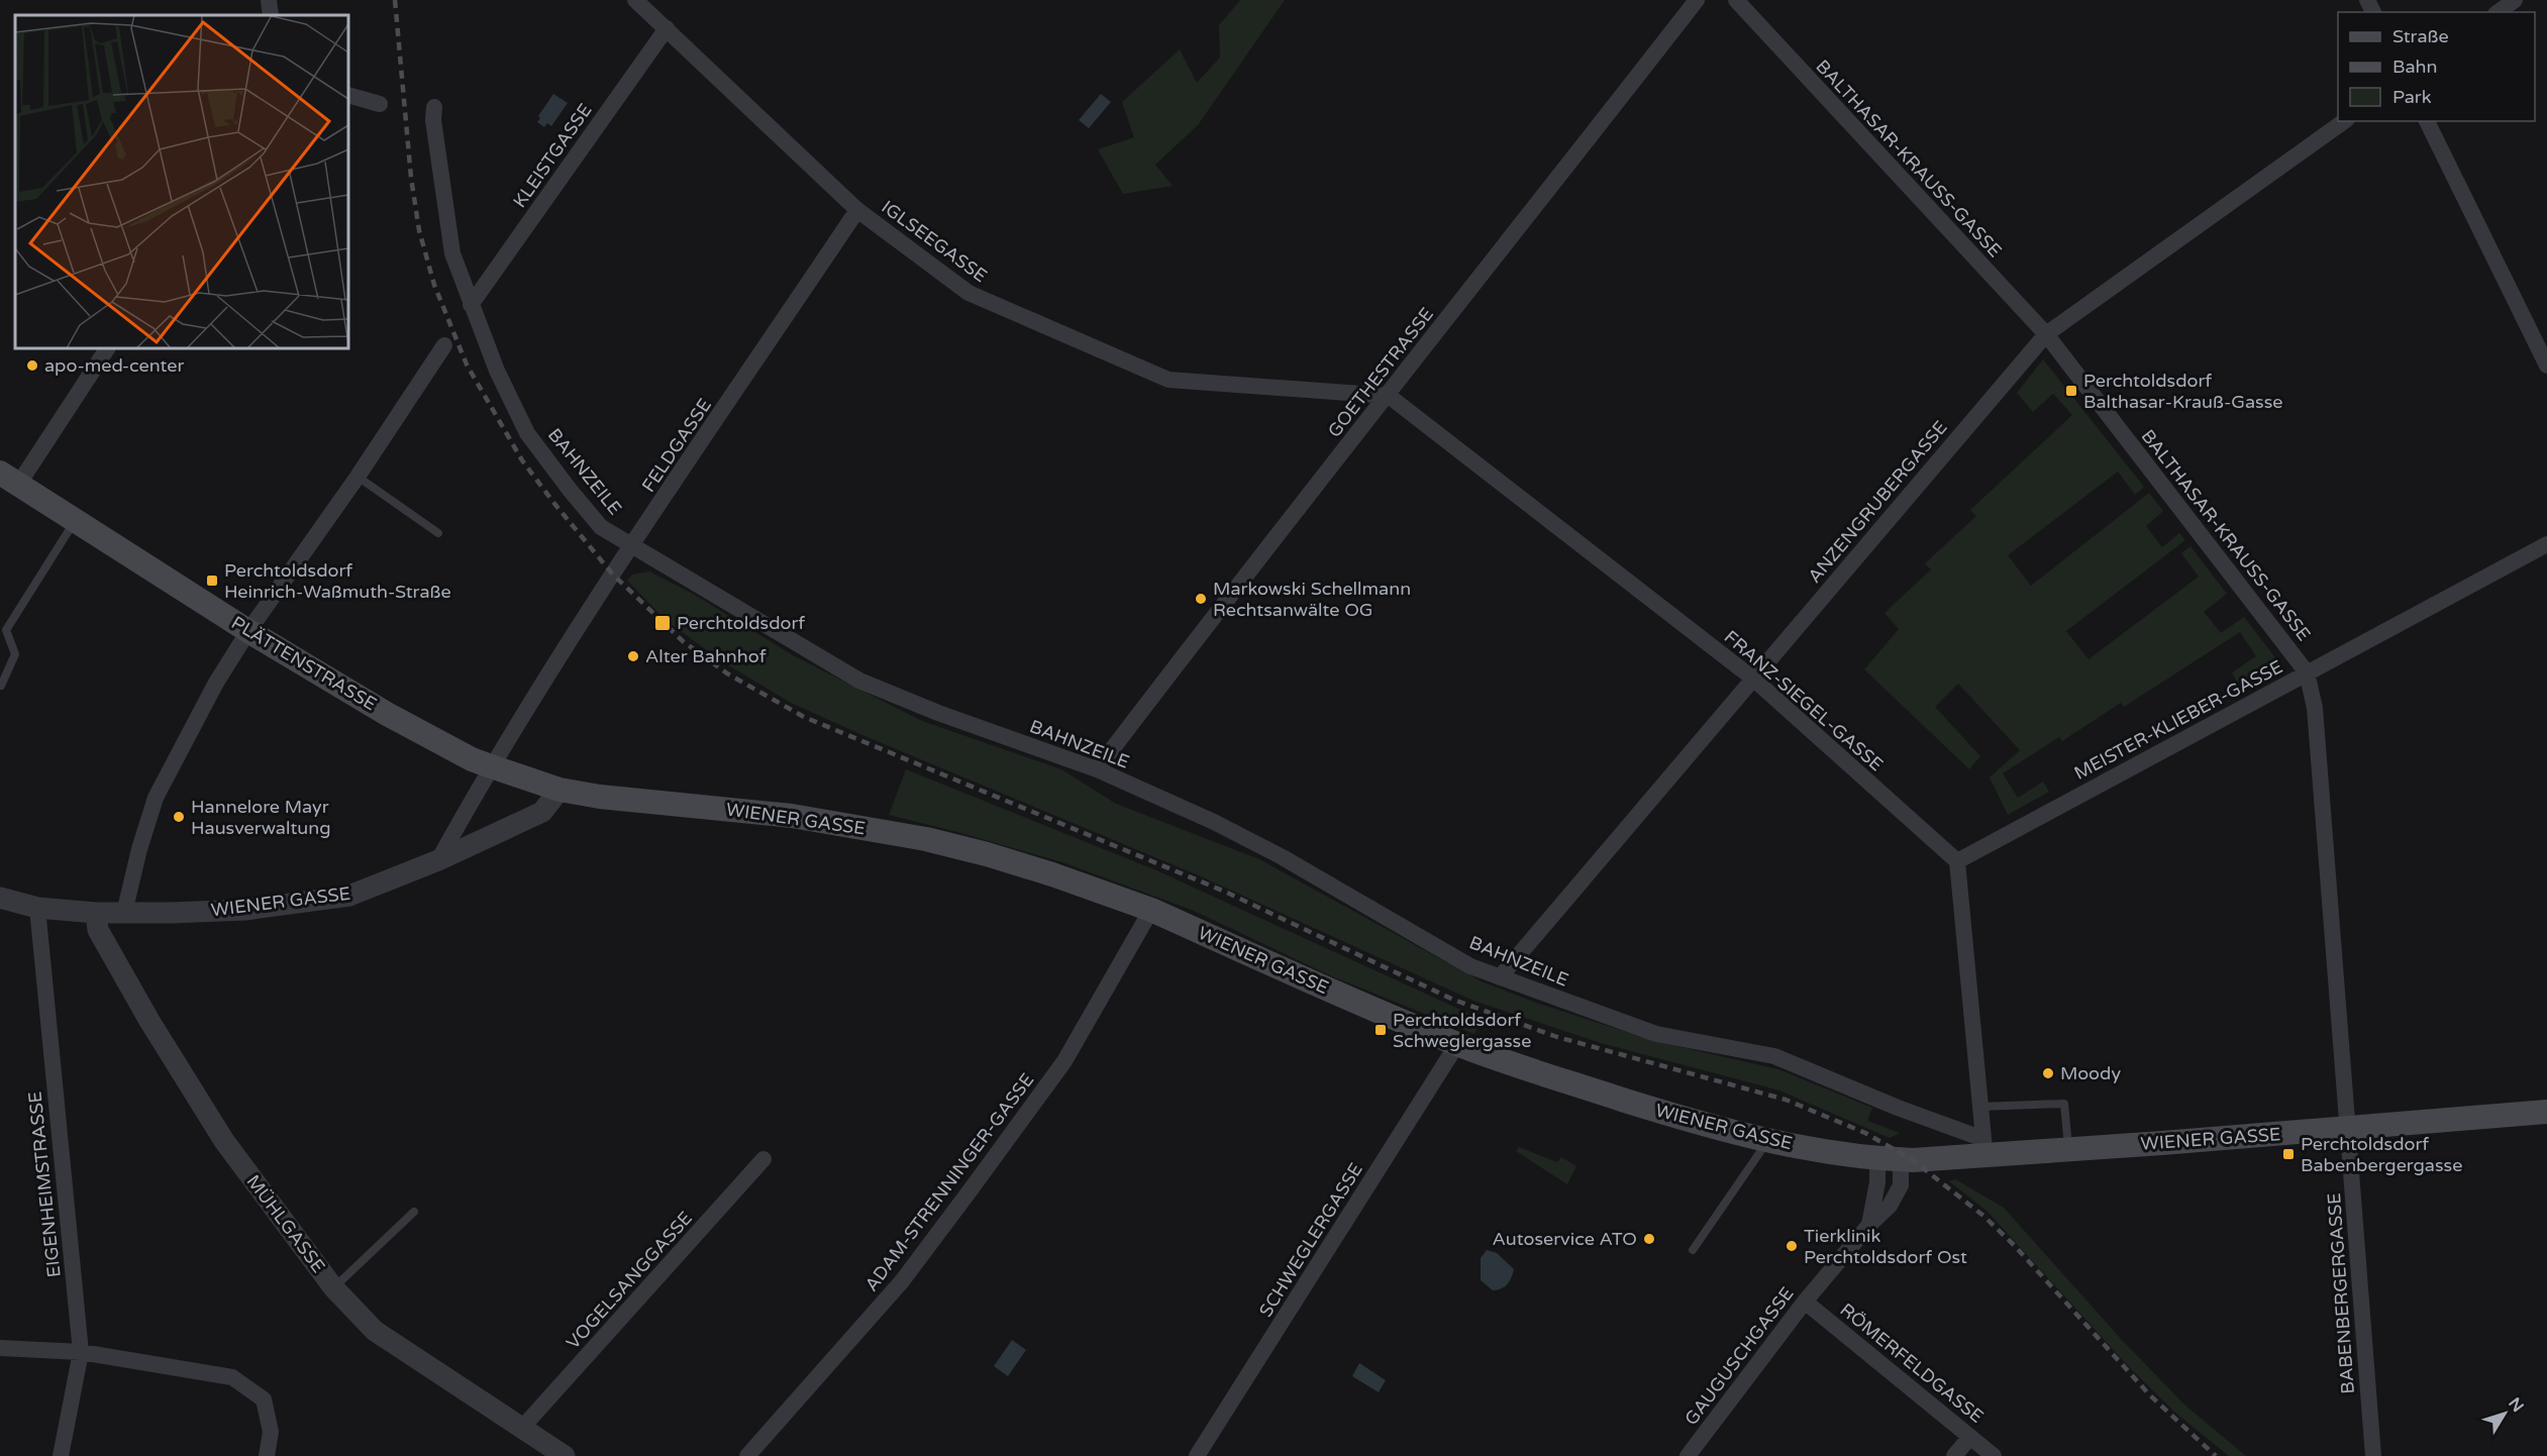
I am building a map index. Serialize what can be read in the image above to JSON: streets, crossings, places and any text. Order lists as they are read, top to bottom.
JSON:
{
  "streets": {
    "main road": ["PLÄTTENSTRASSE", "WIENER GASSE"],
    "street": [
      "KLEISTGASSE",
      "BALTHASAR-KRAUSS-GASSE",
      "IGLSEEGASSE",
      "GOETHESTRASSE",
      "FELDGASSE",
      "BAHNZEILE",
      "ANZENGRUBERGASSE",
      "FRANZ-SIEGEL-GASSE",
      "MEISTER-KLIEBER-GASSE",
      "ADAM-STRENNINGER-GASSE",
      "EIGENHEIMSTRASSE",
      "MÜHLGASSE",
      "SCHWEGLERGASSE",
      "VOGELSANGGASSE",
      "BABENBERGERGASSE",
      "GAUGUSCHGASSE",
      "RÖMERFELDGASSE"
    ]
  },
  "crossings": [
    ["KLEISTGASSE", "IGLSEEGASSE"],
    ["KLEISTGASSE", "BAHNZEILE"],
    ["BALTHASAR-KRAUSS-GASSE", "ANZENGRUBERGASSE"],
    ["BALTHASAR-KRAUSS-GASSE", "MEISTER-KLIEBER-GASSE"],
    ["BALTHASAR-KRAUSS-GASSE", "WIENER GASSE"],
    ["BALTHASAR-KRAUSS-GASSE", "BABENBERGERGASSE"],
    ["IGLSEEGASSE", "GOETHESTRASSE"],
    ["IGLSEEGASSE", "FELDGASSE"],
    ["IGLSEEGASSE", "FRANZ-SIEGEL-GASSE"],
    ["GOETHESTRASSE", "BAHNZEILE"],
    ["GOETHESTRASSE", "FRANZ-SIEGEL-GASSE"],
    ["FELDGASSE", "BAHNZEILE"],
    ["FELDGASSE", "PLÄTTENSTRASSE"],
    ["FELDGASSE", "WIENER GASSE"],
    ["BAHNZEILE", "ANZENGRUBERGASSE"],
    ["BAHNZEILE", "WIENER GASSE"],
    ["ANZENGRUBERGASSE", "FRANZ-SIEGEL-GASSE"],
    ["PLÄTTENSTRASSE", "WIENER GASSE"],
    ["FRANZ-SIEGEL-GASSE", "MEISTER-KLIEBER-GASSE"],
    ["WIENER GASSE", "ADAM-STRENNINGER-GASSE"],
    ["WIENER GASSE", "EIGENHEIMSTRASSE"],
    ["WIENER GASSE", "MÜHLGASSE"],
    ["WIENER GASSE", "SCHWEGLERGASSE"],
    ["WIENER GASSE", "BABENBERGERGASSE"],
    ["WIENER GASSE", "GAUGUSCHGASSE"],
    ["MÜHLGASSE", "VOGELSANGGASSE"],
    ["GAUGUSCHGASSE", "RÖMERFELDGASSE"]
  ],
  "places": {
    "other": [
      "apo-med-center",
      "Markowski Schellmann Rechtsanwälte OG",
      "Alter Bahnhof",
      "Hannelore Mayr Hausverwaltung",
      "Moody",
      "Autoservice ATO",
      "Tierklinik Perchtoldsdorf Ost"
    ],
    "transit": [
      "Perchtoldsdorf Balthasar-Krauß-Gasse",
      "Perchtoldsdorf Heinrich-Waßmuth-Straße",
      "Perchtoldsdorf",
      "Perchtoldsdorf Schweglergasse",
      "Perchtoldsdorf Babenbergergasse"
    ]
  },
  "legend": ["Straße", "Bahn", "Park"],
  "north": "top right"
}
